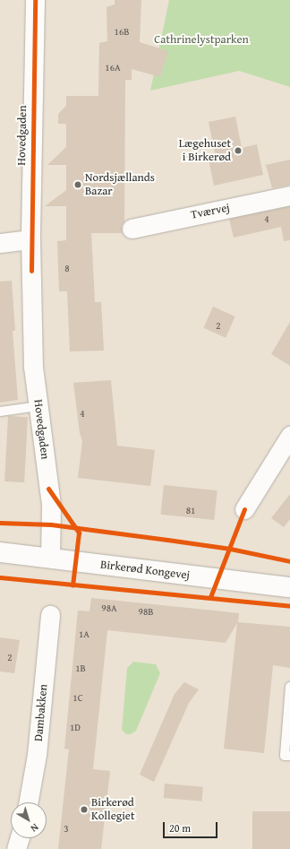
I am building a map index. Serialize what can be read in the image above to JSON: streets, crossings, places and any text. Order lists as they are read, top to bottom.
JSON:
{
  "streets": {
    "main road": ["Birkerød Kongevej"],
    "street": ["Hovedgaden", "Tværvej", "Dambakken"]
  },
  "crossings": [
    ["Hovedgaden", "Birkerød Kongevej"]
  ],
  "parks": ["Cathrinelystparken"],
  "places": ["Lægehuset i Birkerød", "Nordsjællands Bazar", "Birkerød Kollegiet"],
  "house_numbers": [
    "16B",
    "16A",
    "4",
    "8",
    "2",
    "4",
    "81",
    "98A",
    "98B",
    "1A",
    "2",
    "1B",
    "1C",
    "1D",
    "3"
  ],
  "scale_bar": "20 m",
  "north": "bottom right"
}
